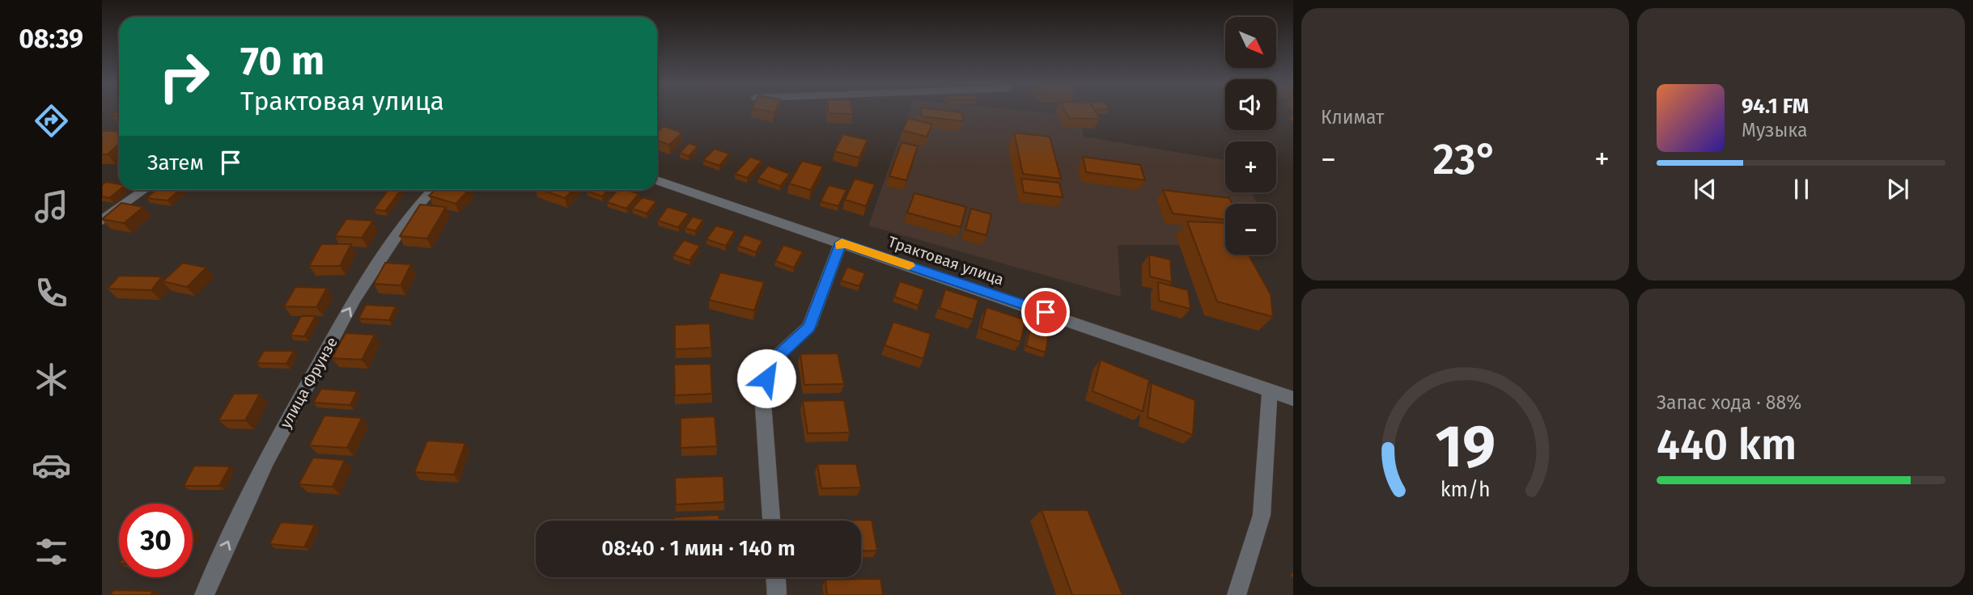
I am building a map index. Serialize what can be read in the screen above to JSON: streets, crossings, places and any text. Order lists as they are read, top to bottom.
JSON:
{
  "streets": {
    "street": ["Трактовая улица", "улица Фрунзе"]
  },
  "one_way": ["улица Фрунзе"],
  "north": "bottom right",
  "page": {
    "tabs": "08:39",
    "tile": [
      "Климат",
      ["Запас хода · 88%", "440 km"]
    ],
    "map_buttons": ["+", "−"],
    "turn": ["70 m", "Трактовая улица"],
    "song": ["94.1 FM", "Музыка"],
    "then": "Затем",
    "heat": ["−", "23°", "+"],
    "limit": "30",
    "trip": "08:40 · 1 мин · 140 m",
    "gauge": ["19", "km/h"]
  }
}
